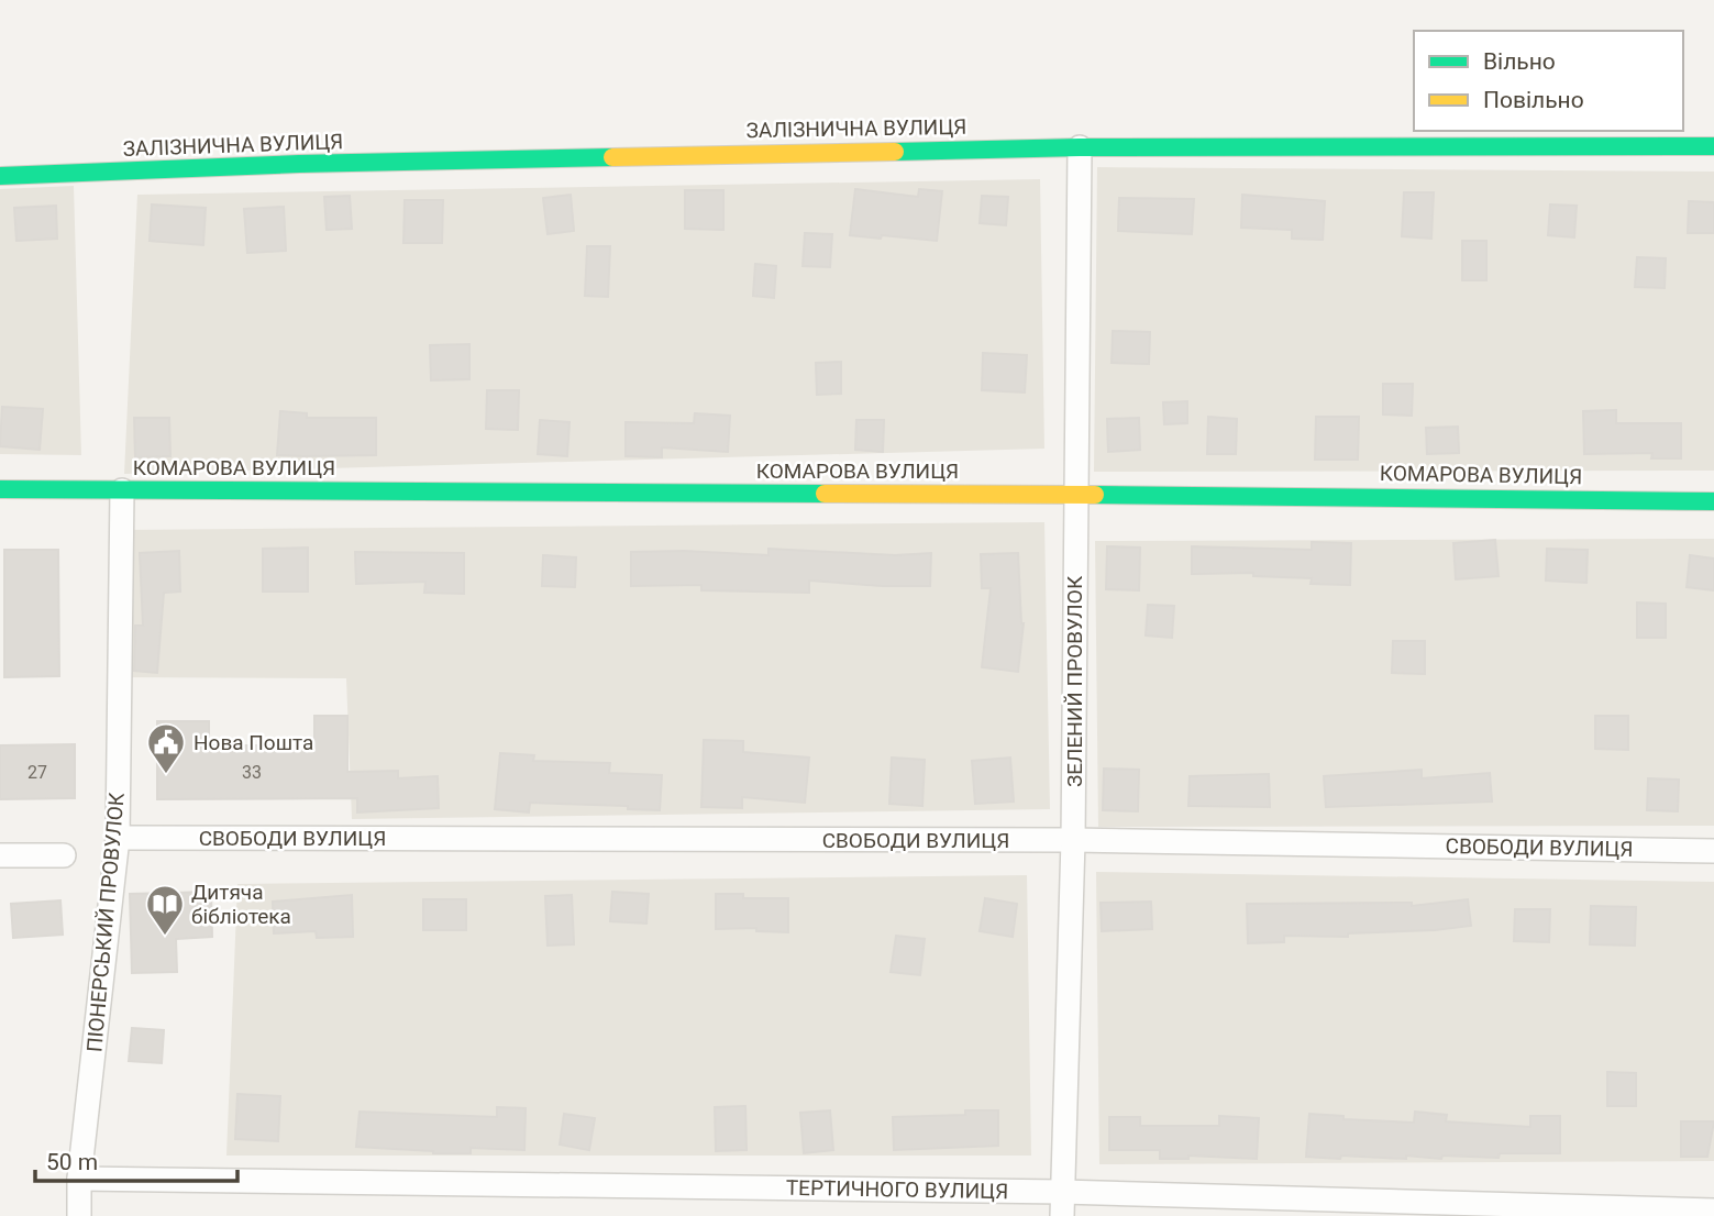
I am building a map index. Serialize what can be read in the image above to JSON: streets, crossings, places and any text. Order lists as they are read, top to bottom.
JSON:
{
  "streets": {
    "main road": ["ЗАЛІЗНИЧНА ВУЛИЦЯ", "КОМАРОВА ВУЛИЦЯ"],
    "street": [
      "ЗЕЛЕНИЙ ПРОВУЛОК",
      "СВОБОДИ ВУЛИЦЯ",
      "ПІОНЕРСЬКИЙ ПРОВУЛОК",
      "ТЕРТИЧНОГО ВУЛИЦЯ"
    ]
  },
  "crossings": [
    ["ЗАЛІЗНИЧНА ВУЛИЦЯ", "ЗЕЛЕНИЙ ПРОВУЛОК"],
    ["КОМАРОВА ВУЛИЦЯ", "ЗЕЛЕНИЙ ПРОВУЛОК"],
    ["КОМАРОВА ВУЛИЦЯ", "ПІОНЕРСЬКИЙ ПРОВУЛОК"],
    ["ЗЕЛЕНИЙ ПРОВУЛОК", "СВОБОДИ ВУЛИЦЯ"],
    ["ЗЕЛЕНИЙ ПРОВУЛОК", "ТЕРТИЧНОГО ВУЛИЦЯ"],
    ["СВОБОДИ ВУЛИЦЯ", "ПІОНЕРСЬКИЙ ПРОВУЛОК"],
    ["ПІОНЕРСЬКИЙ ПРОВУЛОК", "ТЕРТИЧНОГО ВУЛИЦЯ"]
  ],
  "places": {
    "public building": ["Нова Пошта"],
    "library": ["Дитяча бібліотека"]
  },
  "house_numbers": ["27", "33"],
  "legend": ["Вільно", "Повільно"],
  "scale_bar": "50 m"
}
